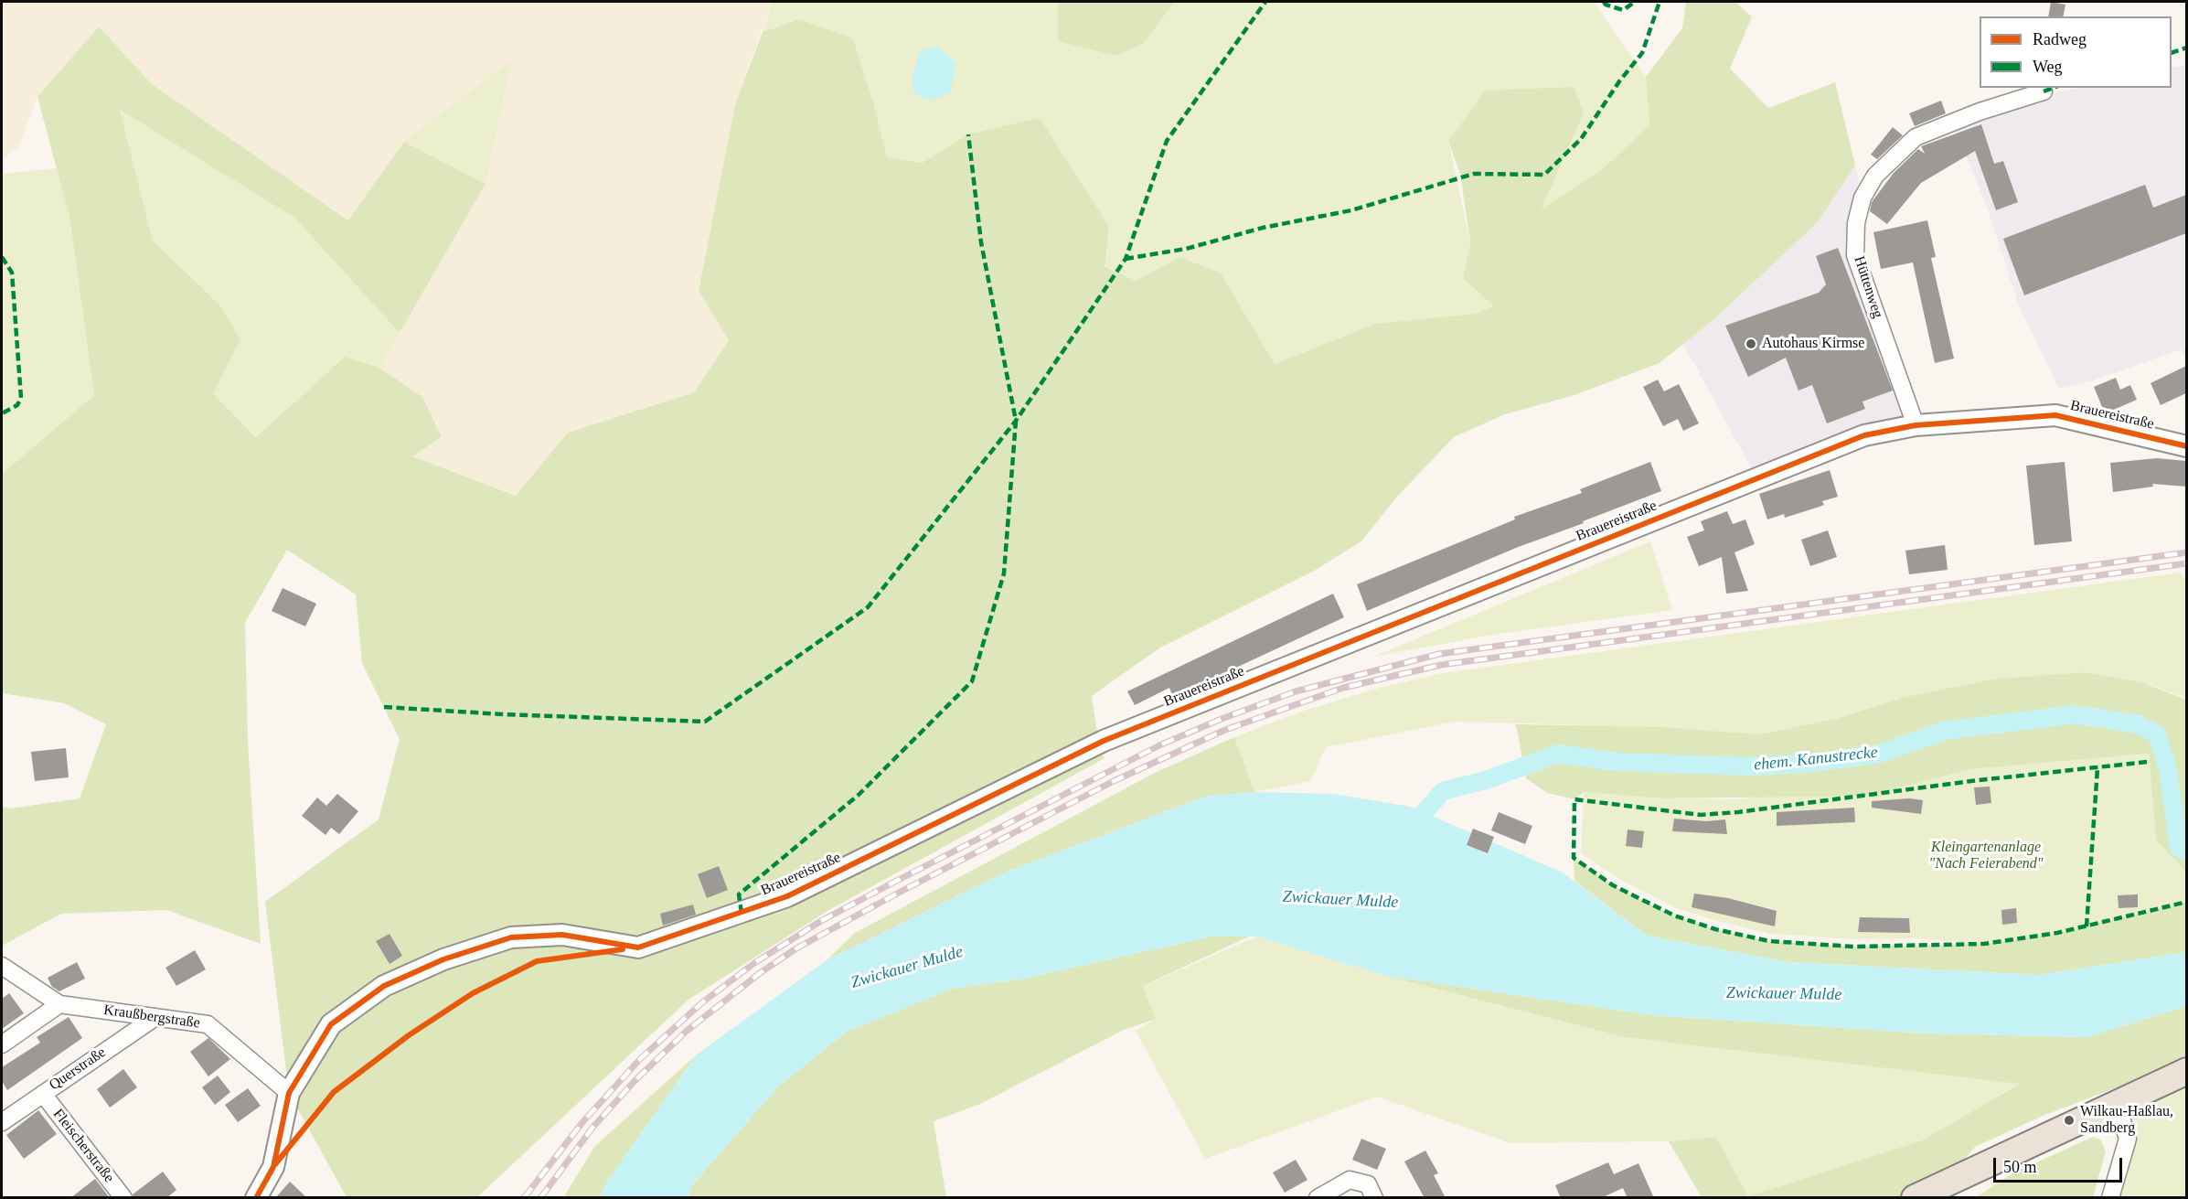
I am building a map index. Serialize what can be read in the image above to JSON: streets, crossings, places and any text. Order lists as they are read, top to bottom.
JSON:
{
  "streets": {
    "street": [
      "Hüttenweg",
      "Brauereistraße",
      "Kraußbergstraße",
      "Querstraße",
      "Fleischerstraße"
    ]
  },
  "crossings": [
    ["Hüttenweg", "Brauereistraße"],
    ["Brauereistraße", "Kraußbergstraße"],
    ["Kraußbergstraße", "Querstraße"],
    ["Querstraße", "Fleischerstraße"]
  ],
  "water": ["ehem. Kanustrecke", "Zwickauer Mulde"],
  "parks": ["Kleingartenanlage \"Nach Feierabend\""],
  "places": ["Autohaus Kirmse", "Wilkau-Haßlau, Sandberg"],
  "legend": ["Radweg", "Weg"],
  "scale_bar": "50 m"
}
